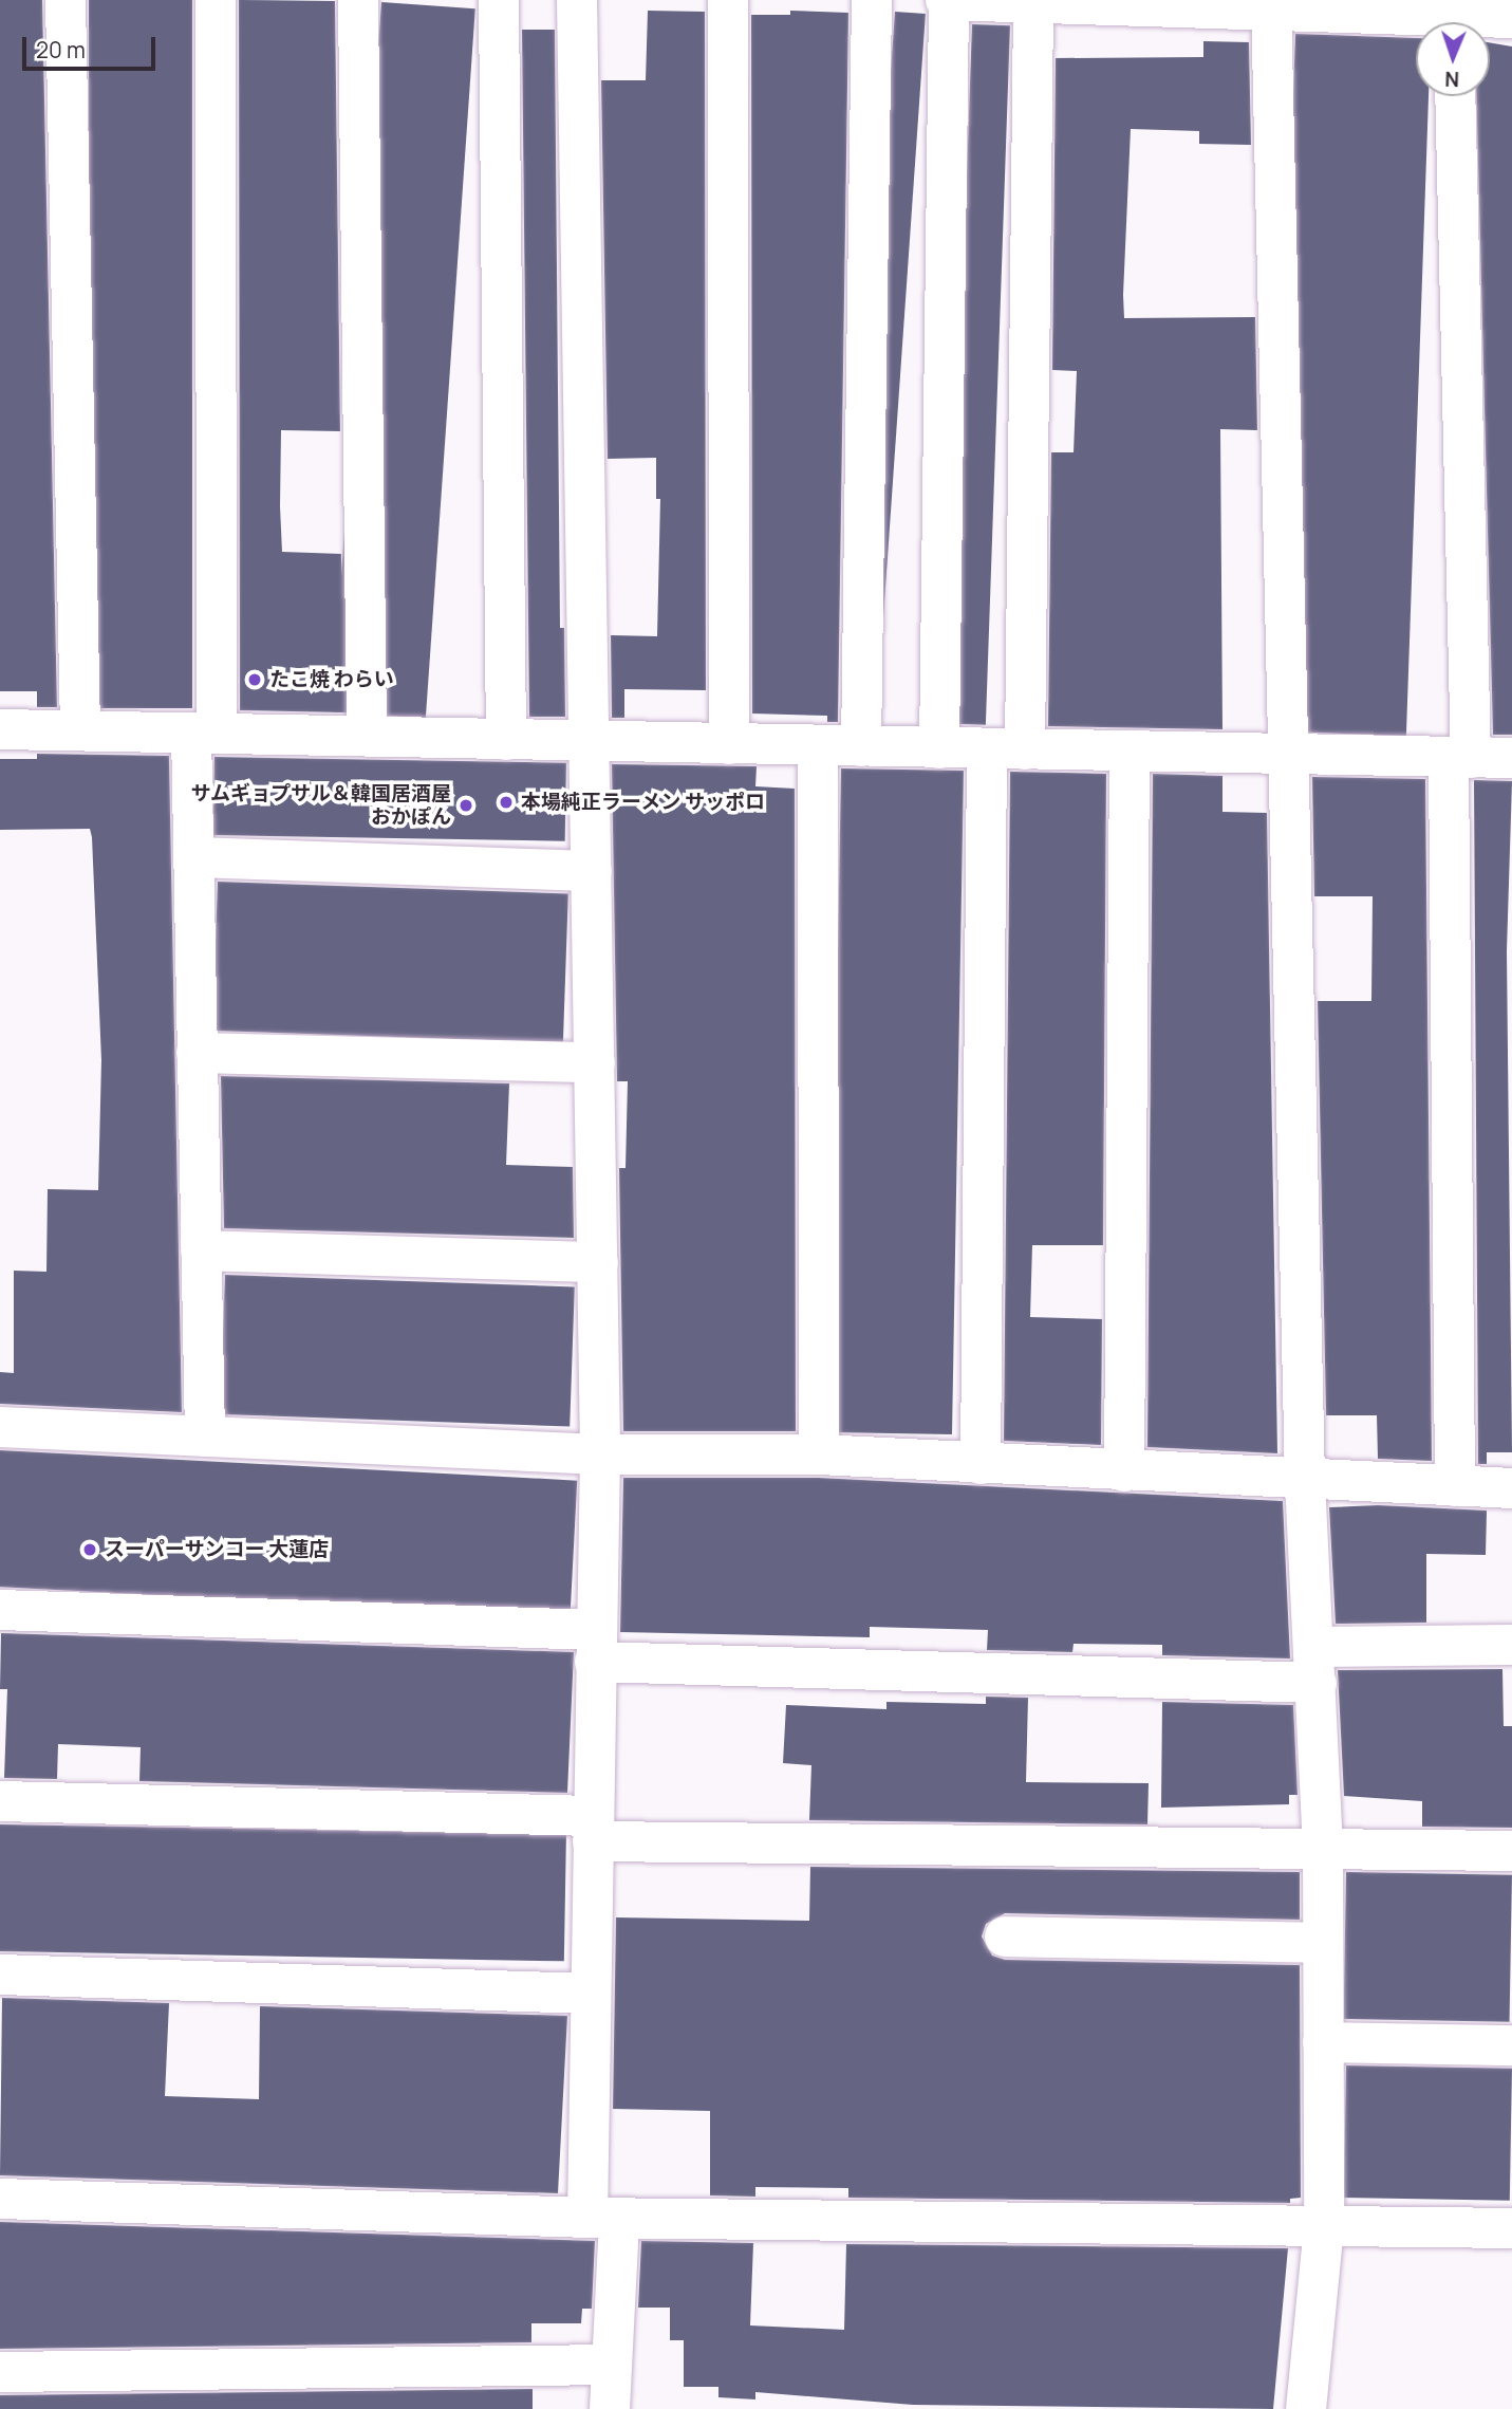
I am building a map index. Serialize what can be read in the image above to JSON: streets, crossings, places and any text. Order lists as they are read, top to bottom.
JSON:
{
  "places": [
    "たこ焼 わらい",
    "本場純正ラーメン サッポロ",
    "サムギョプサル＆韓国居酒屋 おかぽん",
    "スーパーサンコー 大蓮店"
  ],
  "scale_bar": "20 m",
  "north": "bottom"
}
